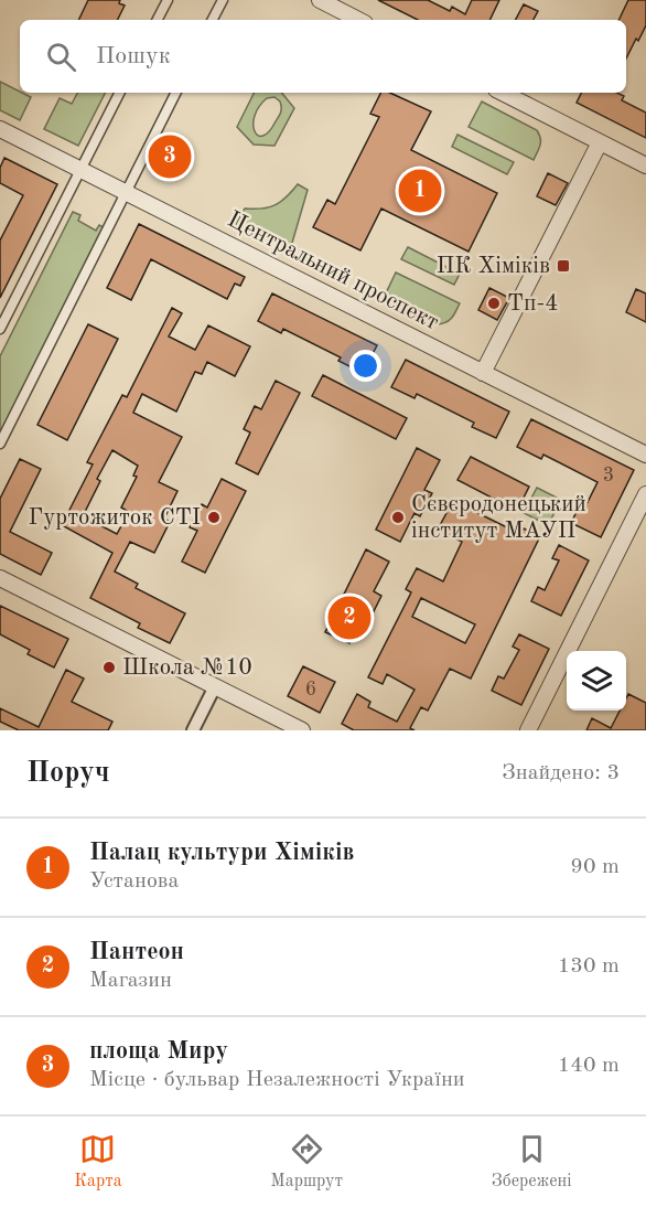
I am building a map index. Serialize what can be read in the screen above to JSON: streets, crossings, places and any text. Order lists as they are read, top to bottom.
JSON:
{
  "streets": {
    "street": ["Центральний проспект"]
  },
  "places": {
    "transit": ["ПК Хіміків"],
    "other": [
      "Тп-4",
      "Гуртожиток СТІ",
      "Сєвєродонецький інститут МАУП",
      "Школа №10"
    ]
  },
  "house_numbers": ["3", "6"],
  "page": {
    "search": "Пошук",
    "pins": ["3", "1", "2"],
    "heading": ["Поруч", "Знайдено: 3"],
    "list": [
      {
        "mark": "1",
        "name": "Палац культури Хіміків",
        "note": "Установа",
        "value": "90 m"
      },
      {
        "mark": "2",
        "name": "Пантеон",
        "note": "Магазин",
        "value": "130 m"
      },
      {
        "mark": "3",
        "name": "площа Миру",
        "note": "Місце · бульвар Незалежності України",
        "value": "140 m"
      }
    ],
    "nav": ["Карта", "Маршрут", "Збережені"]
  }
}
